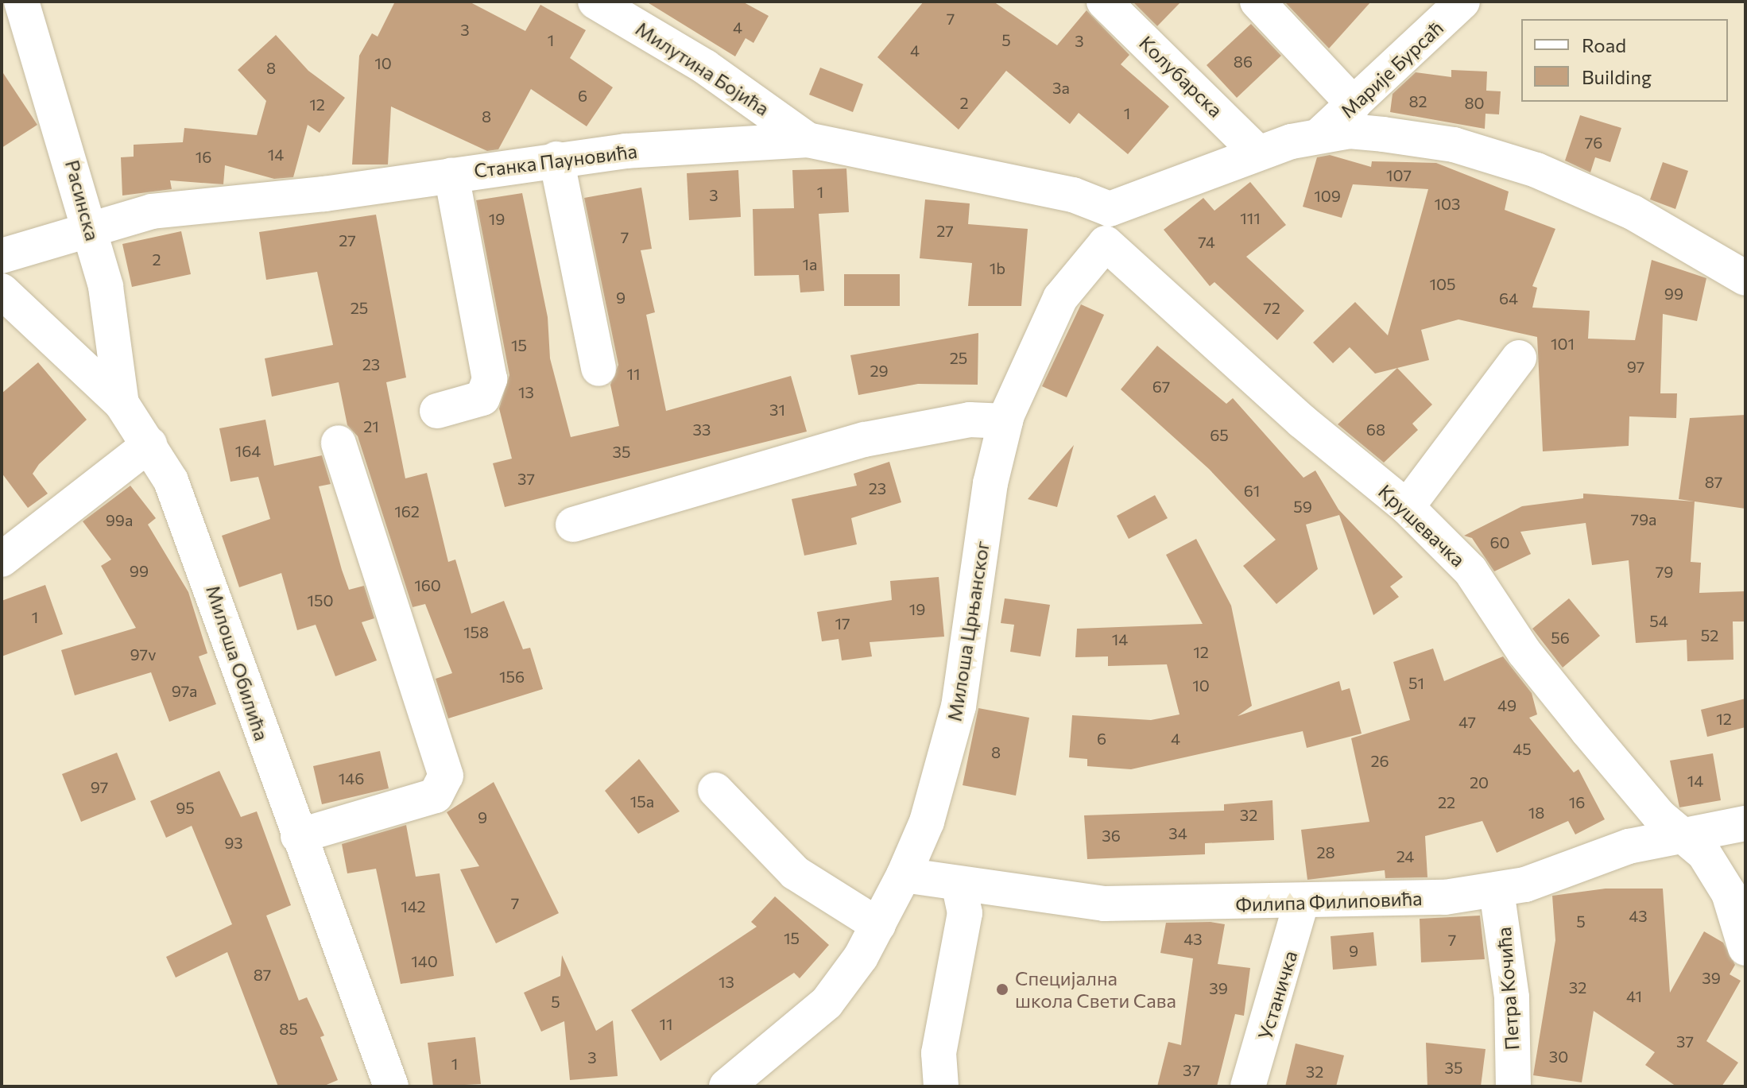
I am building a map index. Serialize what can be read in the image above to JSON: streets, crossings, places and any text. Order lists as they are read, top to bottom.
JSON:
{
  "streets": {
    "street": [
      "Милутина Бојића",
      "Марије Бурсаћ",
      "Колубарска",
      "Станка Пауновића",
      "Расинска",
      "Крушевачка",
      "Милоша Црњанског",
      "Милоша Обилића",
      "Филипа Филиповића",
      "Петра Кочића",
      "Устаничка"
    ]
  },
  "crossings": [
    ["Милутина Бојића", "Станка Пауновића"],
    ["Станка Пауновића", "Расинска"],
    ["Расинска", "Милоша Обилића"],
    ["Крушевачка", "Милоша Црњанског"],
    ["Крушевачка", "Филипа Филиповића"],
    ["Милоша Црњанског", "Филипа Филиповића"],
    ["Филипа Филиповића", "Петра Кочића"],
    ["Филипа Филиповића", "Устаничка"]
  ],
  "places": ["Специјална школа Свети Сава"],
  "house_numbers": [
    "7",
    "4",
    "3",
    "1",
    "5",
    "3",
    "4",
    "86",
    "10",
    "8",
    "3a",
    "6",
    "82",
    "2",
    "80",
    "12",
    "1",
    "8",
    "76",
    "14",
    "16",
    "107",
    "1",
    "3",
    "109",
    "103",
    "111",
    "19",
    "27",
    "7",
    "27",
    "74",
    "2",
    "1a",
    "1b",
    "105",
    "99",
    "9",
    "64",
    "25",
    "72",
    "101",
    "15",
    "25",
    "23",
    "97",
    "29",
    "11",
    "67",
    "13",
    "31",
    "21",
    "33",
    "68",
    "65",
    "164",
    "35",
    "37",
    "87",
    "23",
    "61",
    "59",
    "162",
    "79a",
    "99a",
    "60",
    "99",
    "79",
    "160",
    "150",
    "19",
    "1",
    "54",
    "17",
    "158",
    "52",
    "56",
    "14",
    "12",
    "97v",
    "156",
    "51",
    "10",
    "97a",
    "49",
    "12",
    "47",
    "6",
    "4",
    "45",
    "8",
    "26",
    "146",
    "14",
    "20",
    "97",
    "15a",
    "22",
    "16",
    "95",
    "18",
    "32",
    "9",
    "34",
    "36",
    "93",
    "28",
    "24",
    "7",
    "142",
    "43",
    "5",
    "15",
    "43",
    "7",
    "9",
    "140",
    "87",
    "39",
    "13",
    "32",
    "39",
    "41",
    "5",
    "11",
    "85",
    "37",
    "30",
    "3",
    "1",
    "35",
    "37",
    "32"
  ],
  "legend": ["Road", "Building"]
}
